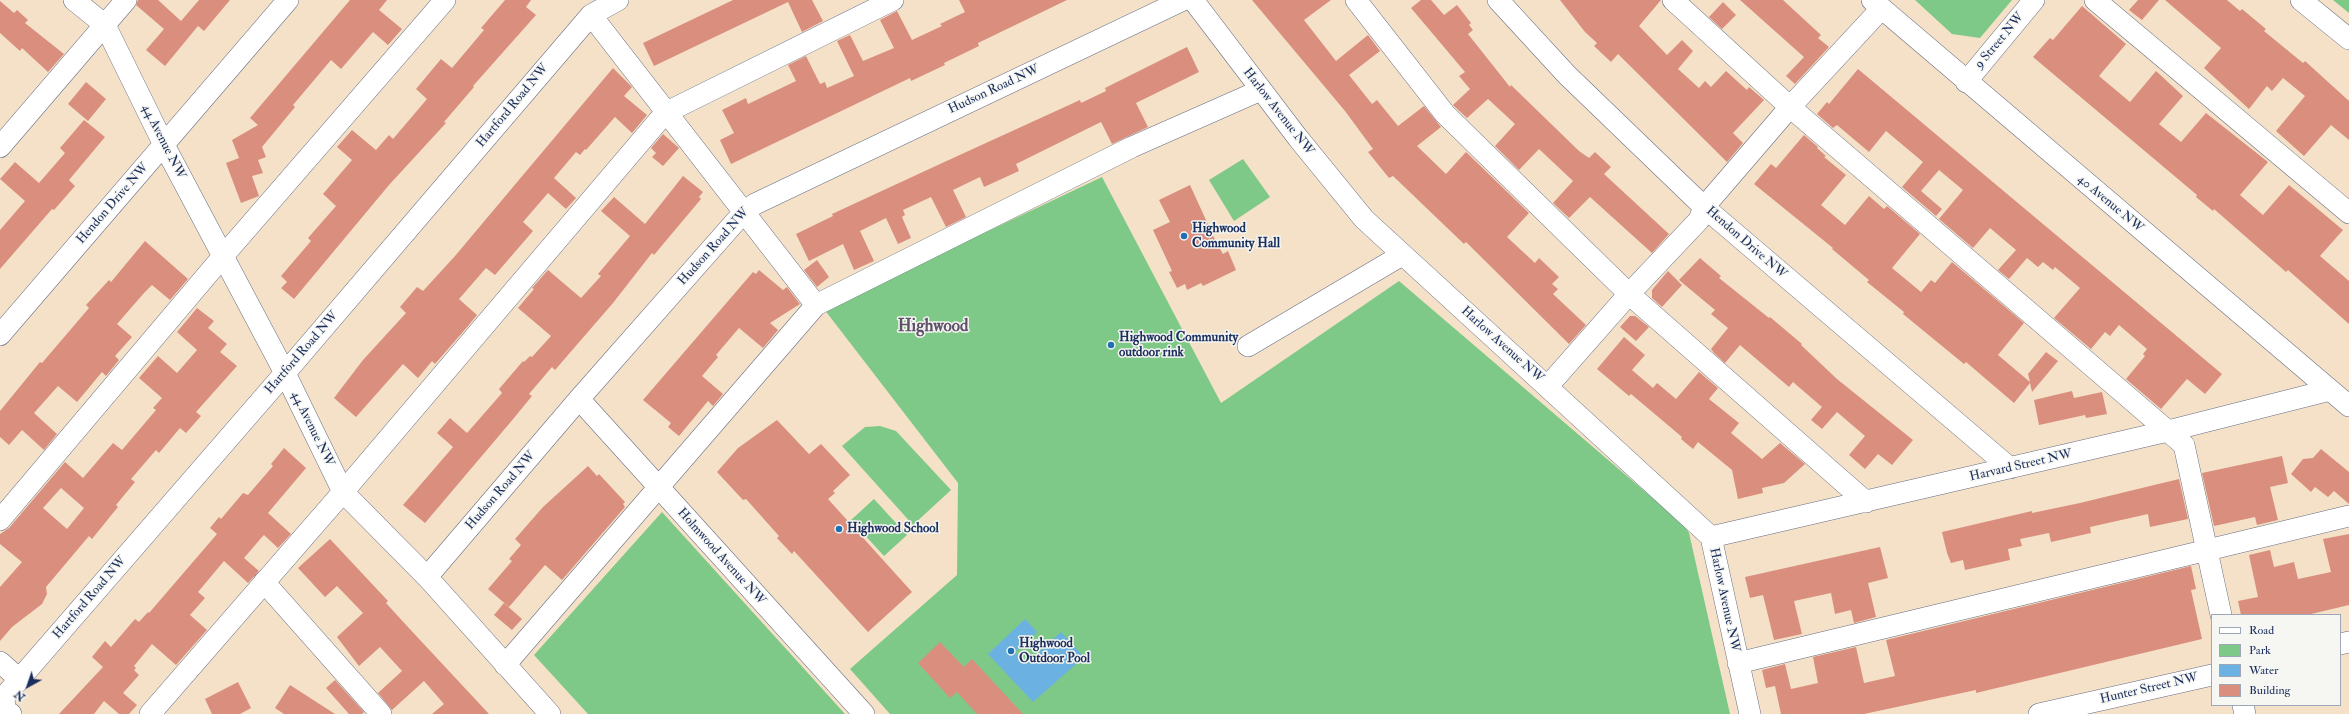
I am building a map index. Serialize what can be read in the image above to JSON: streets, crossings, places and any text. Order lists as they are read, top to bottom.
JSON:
{
  "streets": {
    "street": [
      "9 Street NW",
      "Hudson Road NW",
      "Hartford Road NW",
      "Harlow Avenue NW",
      "44 Avenue NW",
      "Hendon Drive NW",
      "40 Avenue NW",
      "Harvard Street NW",
      "Holmwood Avenue NW",
      "Hunter Street NW"
    ]
  },
  "crossings": [
    ["9 Street NW", "40 Avenue NW"],
    ["Hudson Road NW", "44 Avenue NW"],
    ["Hudson Road NW", "Holmwood Avenue NW"],
    ["Hartford Road NW", "44 Avenue NW"],
    ["Harlow Avenue NW", "Harvard Street NW"],
    ["44 Avenue NW", "Hendon Drive NW"],
    ["Hendon Drive NW", "Harvard Street NW"],
    ["40 Avenue NW", "Harvard Street NW"]
  ],
  "districts": ["Highwood"],
  "places": [
    "Highwood Community Hall",
    "Highwood Community outdoor rink",
    "Highwood School",
    "Highwood Outdoor Pool"
  ],
  "legend": [
    "Road",
    "Park",
    "Water",
    "Building"
  ],
  "north": "bottom left"
}
